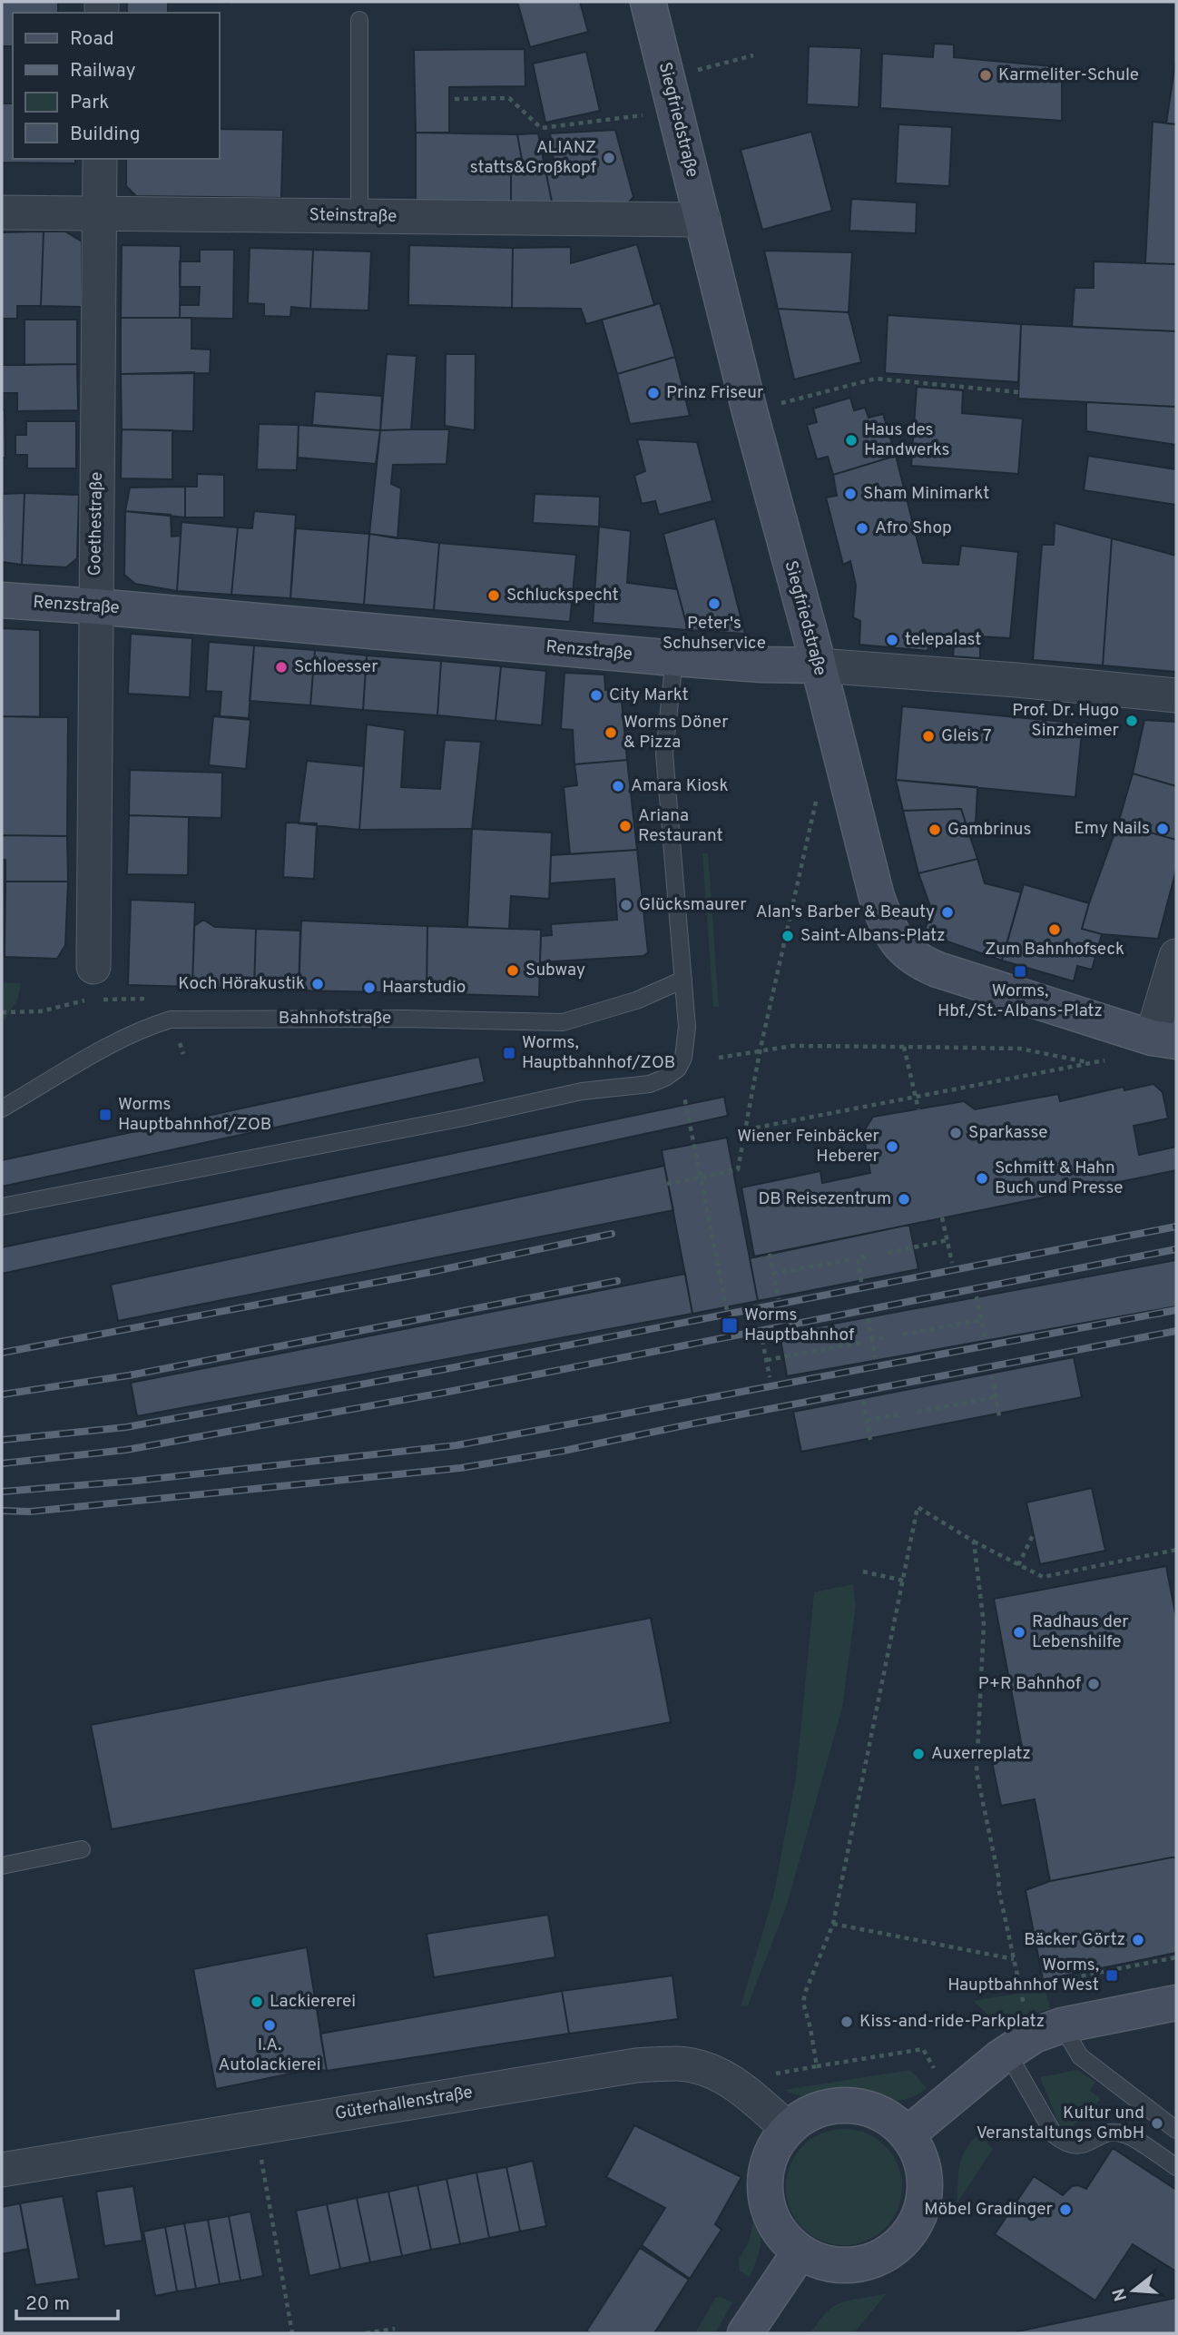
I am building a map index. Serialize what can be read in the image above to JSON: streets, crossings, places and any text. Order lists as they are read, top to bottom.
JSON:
{
  "streets": {
    "street": [
      "Siegfriedstraße",
      "Steinstraße",
      "Goethestraße",
      "Renzstraße",
      "Güterhallenstraße"
    ],
    "lane": ["Bahnhofstraße"]
  },
  "crossings": [
    ["Siegfriedstraße", "Steinstraße"],
    ["Siegfriedstraße", "Renzstraße"],
    ["Steinstraße", "Goethestraße"],
    ["Goethestraße", "Renzstraße"]
  ],
  "places": {
    "other": [
      "Karmeliter-Schule",
      "ALIANZ statts&Großkopf",
      "Prinz Friseur",
      "Haus des Handwerks",
      "Sham Minimarkt",
      "Afro Shop",
      "Schluckspecht",
      "Peter's Schuhservice",
      "telepalast",
      "Schloesser",
      "City Markt",
      "Prof. Dr. Hugo Sinzheimer",
      "Worms Döner & Pizza",
      "Gleis 7",
      "Amara Kiosk",
      "Ariana Restaurant",
      "Emy Nails",
      "Gambrinus",
      "Glücksmaurer",
      "Alan's Barber & Beauty",
      "Zum Bahnhofseck",
      "Saint-Albans-Platz",
      "Subway",
      "Koch Hörakustik",
      "Haarstudio",
      "Sparkasse",
      "Wiener Feinbäcker Heberer",
      "Schmitt & Hahn Buch und Presse",
      "DB Reisezentrum",
      "Radhaus der Lebenshilfe",
      "P+R Bahnhof",
      "Auxerreplatz",
      "Bäcker Görtz",
      "Lackiererei",
      "Kiss-and-ride-Parkplatz",
      "I.A. Autolackierei",
      "Kultur und Veranstaltungs GmbH",
      "Möbel Gradinger"
    ],
    "transit": [
      "Worms, Hbf./St.-Albans-Platz",
      "Worms, Hauptbahnhof/ZOB",
      "Worms Hauptbahnhof/ZOB",
      "Worms Hauptbahnhof",
      "Worms, Hauptbahnhof West"
    ]
  },
  "legend": [
    "Road",
    "Railway",
    "Park",
    "Building"
  ],
  "scale_bar": "20 m",
  "north": "left"
}
